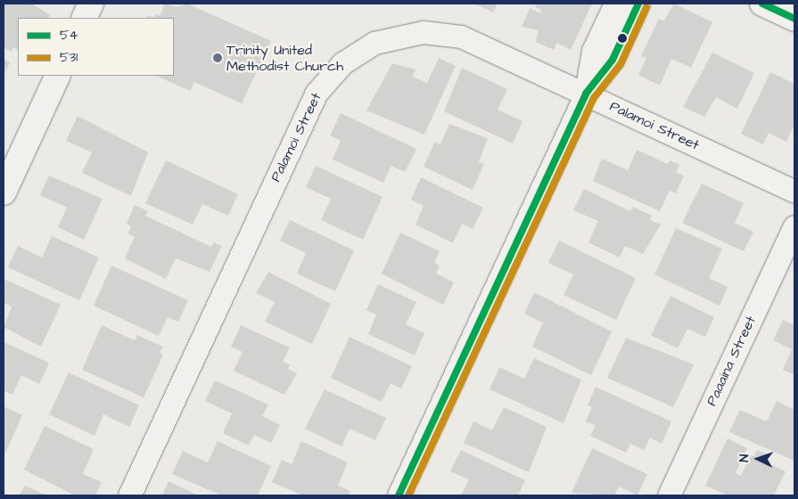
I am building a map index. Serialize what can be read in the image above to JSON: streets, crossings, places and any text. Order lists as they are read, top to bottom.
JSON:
{
  "streets": {
    "street": ["Palamoi Street", "Paaaina Street"]
  },
  "places": ["Trinity United Methodist Church"],
  "lines": ["transit line 54", "transit line 531"],
  "legend": ["54", "531"],
  "north": "left"
}
